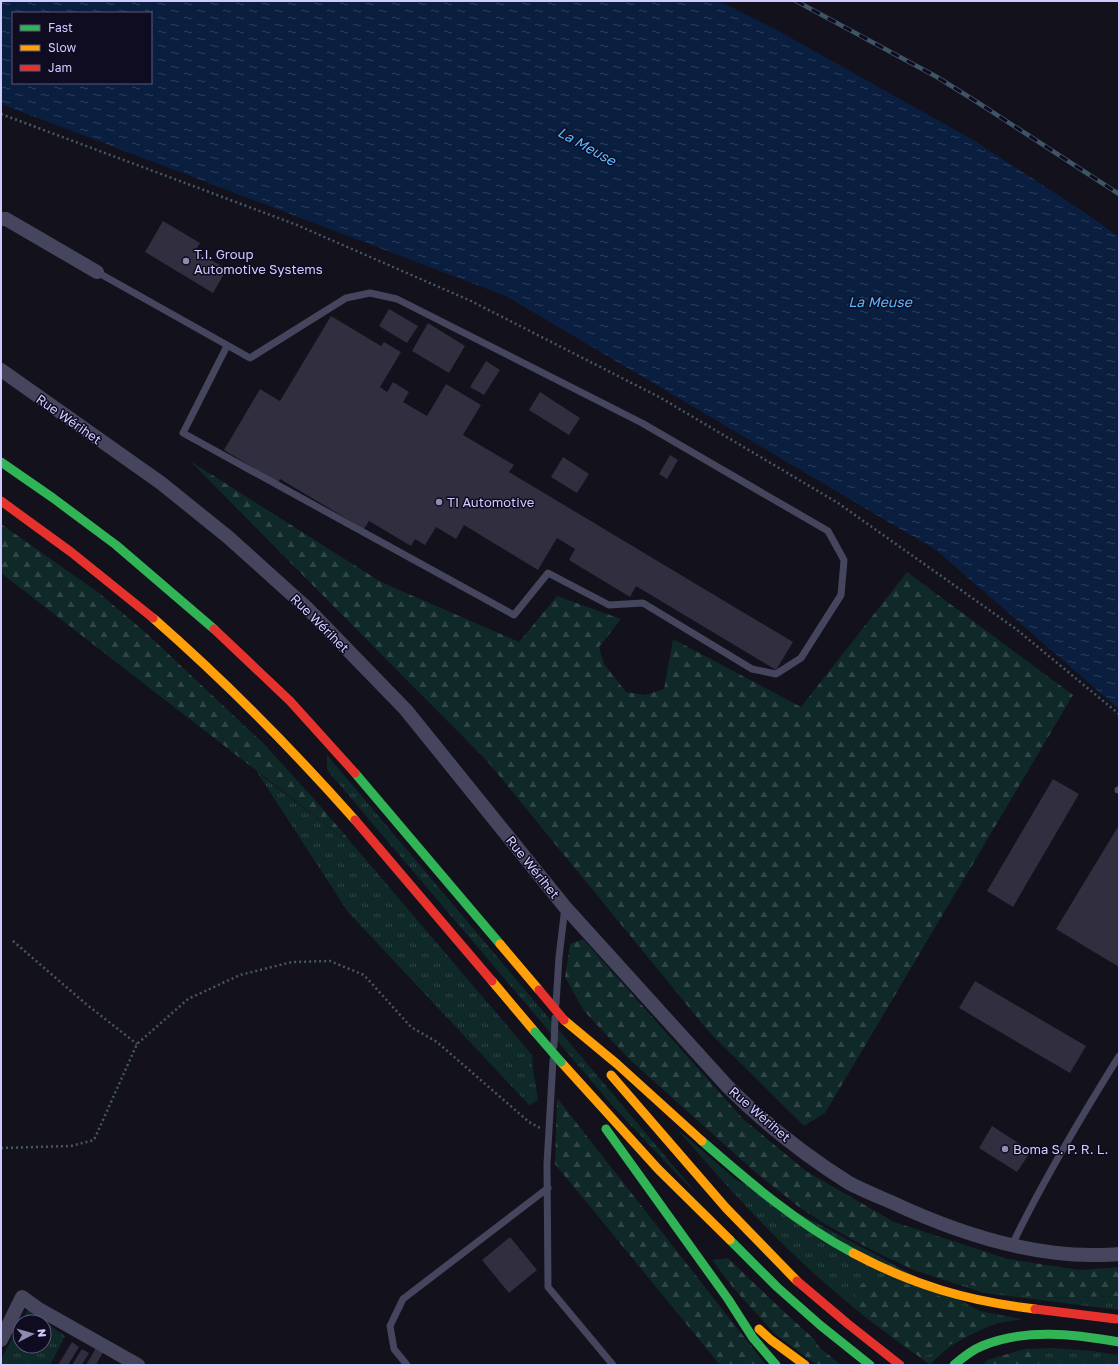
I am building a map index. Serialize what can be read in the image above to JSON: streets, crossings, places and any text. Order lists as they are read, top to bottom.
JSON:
{
  "streets": {
    "street": ["Rue Wérihet"]
  },
  "water": ["La Meuse"],
  "places": ["T.I. Group Automotive Systems", "TI Automotive", "Boma S. P. R. L."],
  "legend": ["Fast", "Slow", "Jam"],
  "north": "right"
}
